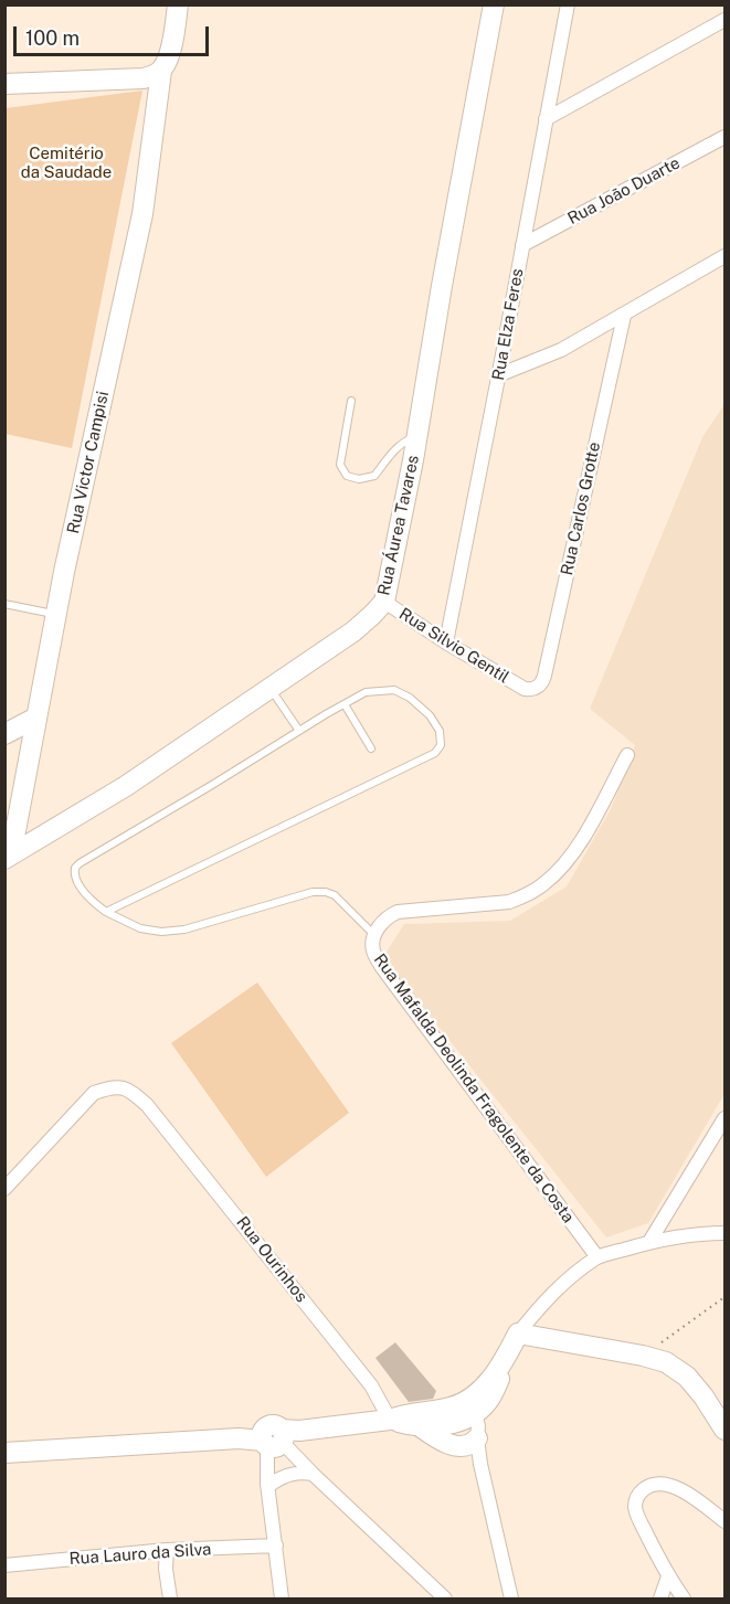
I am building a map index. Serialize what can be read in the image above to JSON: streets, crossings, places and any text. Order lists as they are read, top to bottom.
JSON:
{
  "streets": {
    "street": [
      "Rua João Duarte",
      "Rua Elza Feres",
      "Rua Victor Campisi",
      "Rua Carlos Grotte",
      "Rua Áurea Tavares",
      "Rua Silvio Gentil",
      "Rua Mafalda Deolinda Fragolente da Costa",
      "Rua Ourinhos",
      "Rua Lauro da Silva"
    ]
  },
  "crossings": [
    ["Rua João Duarte", "Rua Elza Feres"],
    ["Rua Elza Feres", "Rua Silvio Gentil"],
    ["Rua Victor Campisi", "Rua Áurea Tavares"],
    ["Rua Carlos Grotte", "Rua Silvio Gentil"],
    ["Rua Áurea Tavares", "Rua Silvio Gentil"]
  ],
  "parks": ["Cemitério da Saudade"],
  "scale_bar": "100 m"
}
